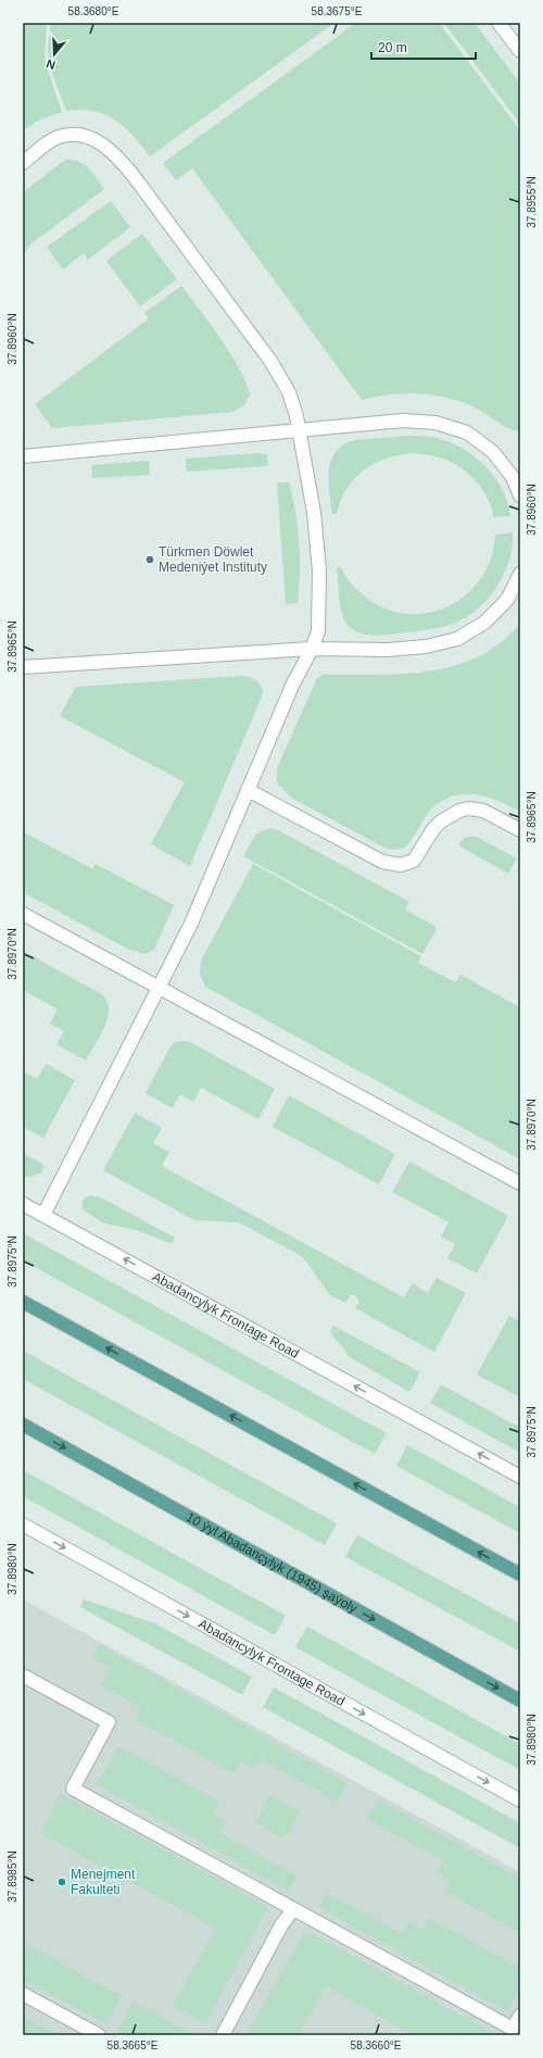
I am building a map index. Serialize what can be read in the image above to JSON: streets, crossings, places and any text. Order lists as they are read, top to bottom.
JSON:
{
  "streets": {
    "main road": ["10 ýyl Abadançylyk (1945) şaýoly"],
    "street": ["Abadancylyk Frontage Road"]
  },
  "places": ["Türkmen Döwlet Medeniýet Instituty", "Menejment Fakulteti"],
  "scale_bar": "20 m",
  "north": "bottom",
  "coordinates": [
    "58.3680°E",
    "58.3675°E",
    "37.8955°N",
    "37.8960°N",
    "37.8965°N",
    "37.8970°N",
    "37.8975°N",
    "37.8980°N",
    "37.8985°N",
    "58.3665°E",
    "58.3660°E"
  ]
}
